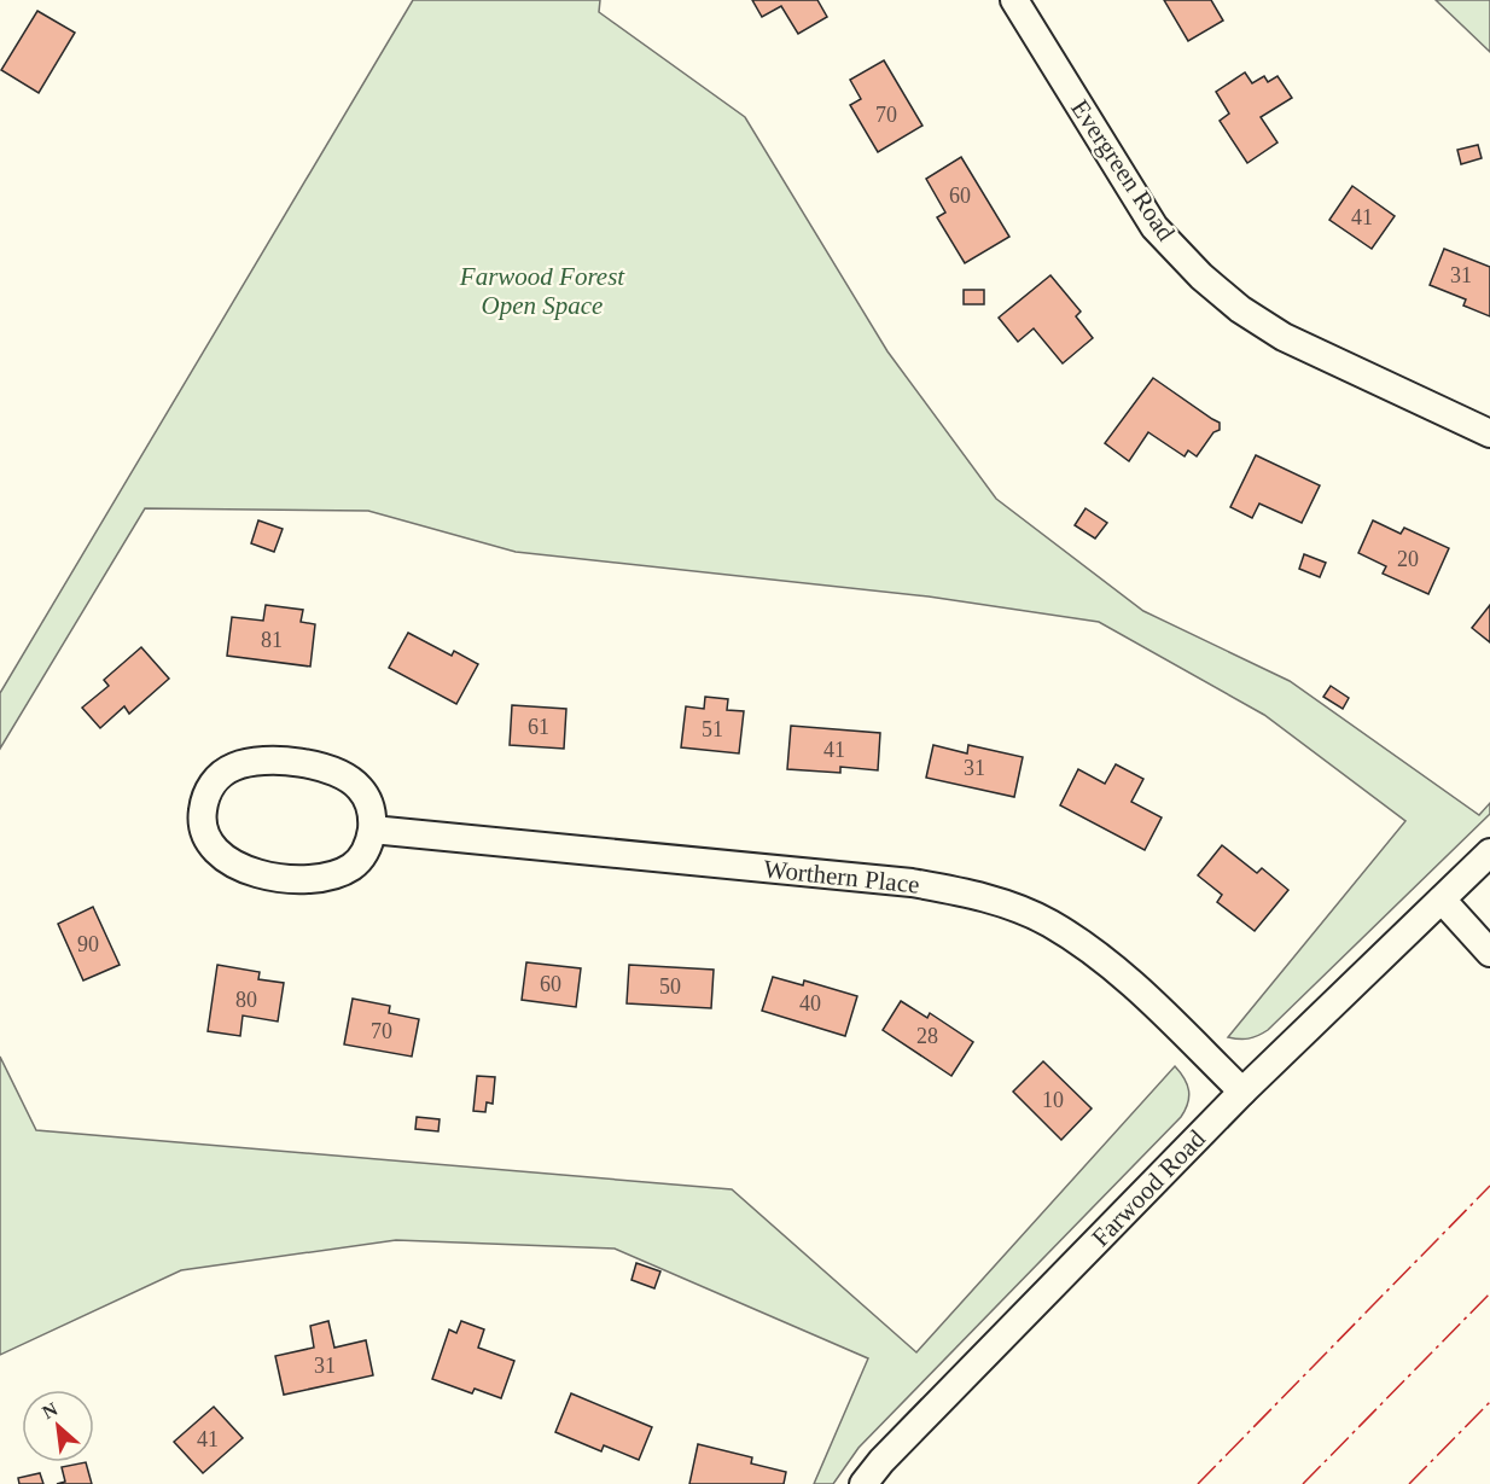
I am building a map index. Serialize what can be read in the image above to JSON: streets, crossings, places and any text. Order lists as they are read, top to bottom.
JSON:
{
  "streets": {
    "street": ["Evergreen Road", "Worthern Place", "Farwood Road"]
  },
  "crossings": [
    ["Worthern Place", "Farwood Road"]
  ],
  "parks": ["Farwood Forest Open Space"],
  "house_numbers": [
    "70",
    "60",
    "41",
    "31",
    "20",
    "81",
    "61",
    "51",
    "41",
    "31",
    "90",
    "60",
    "50",
    "80",
    "40",
    "70",
    "28",
    "10",
    "31",
    "41"
  ],
  "north": "top left"
}
